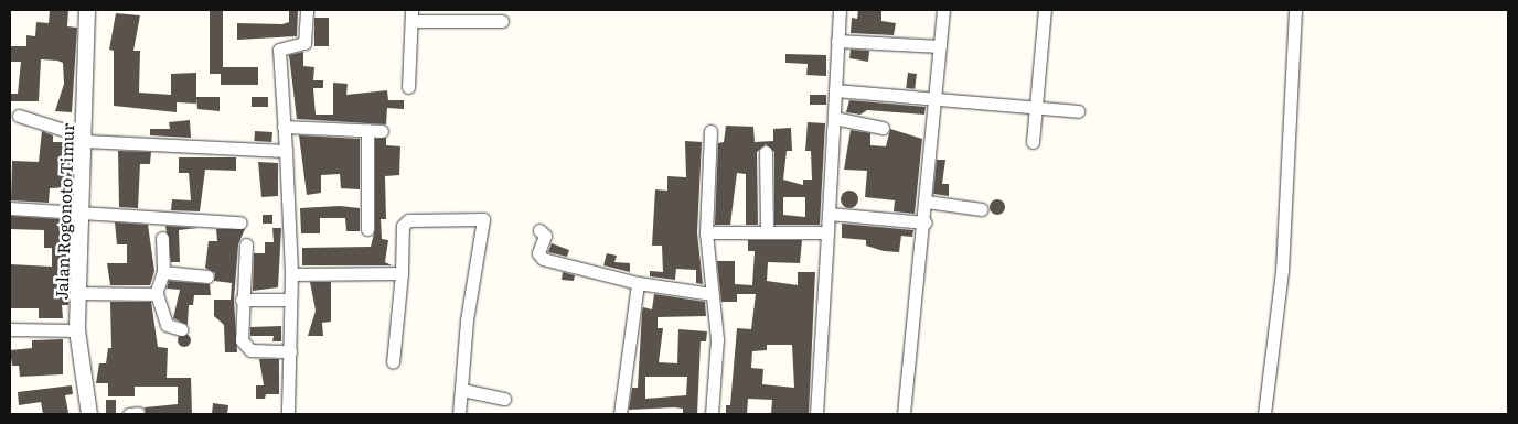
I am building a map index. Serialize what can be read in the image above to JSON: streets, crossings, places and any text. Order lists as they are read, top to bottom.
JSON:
{
  "streets": {
    "street": ["Jalan Rogonoto Timur"]
  }
}
